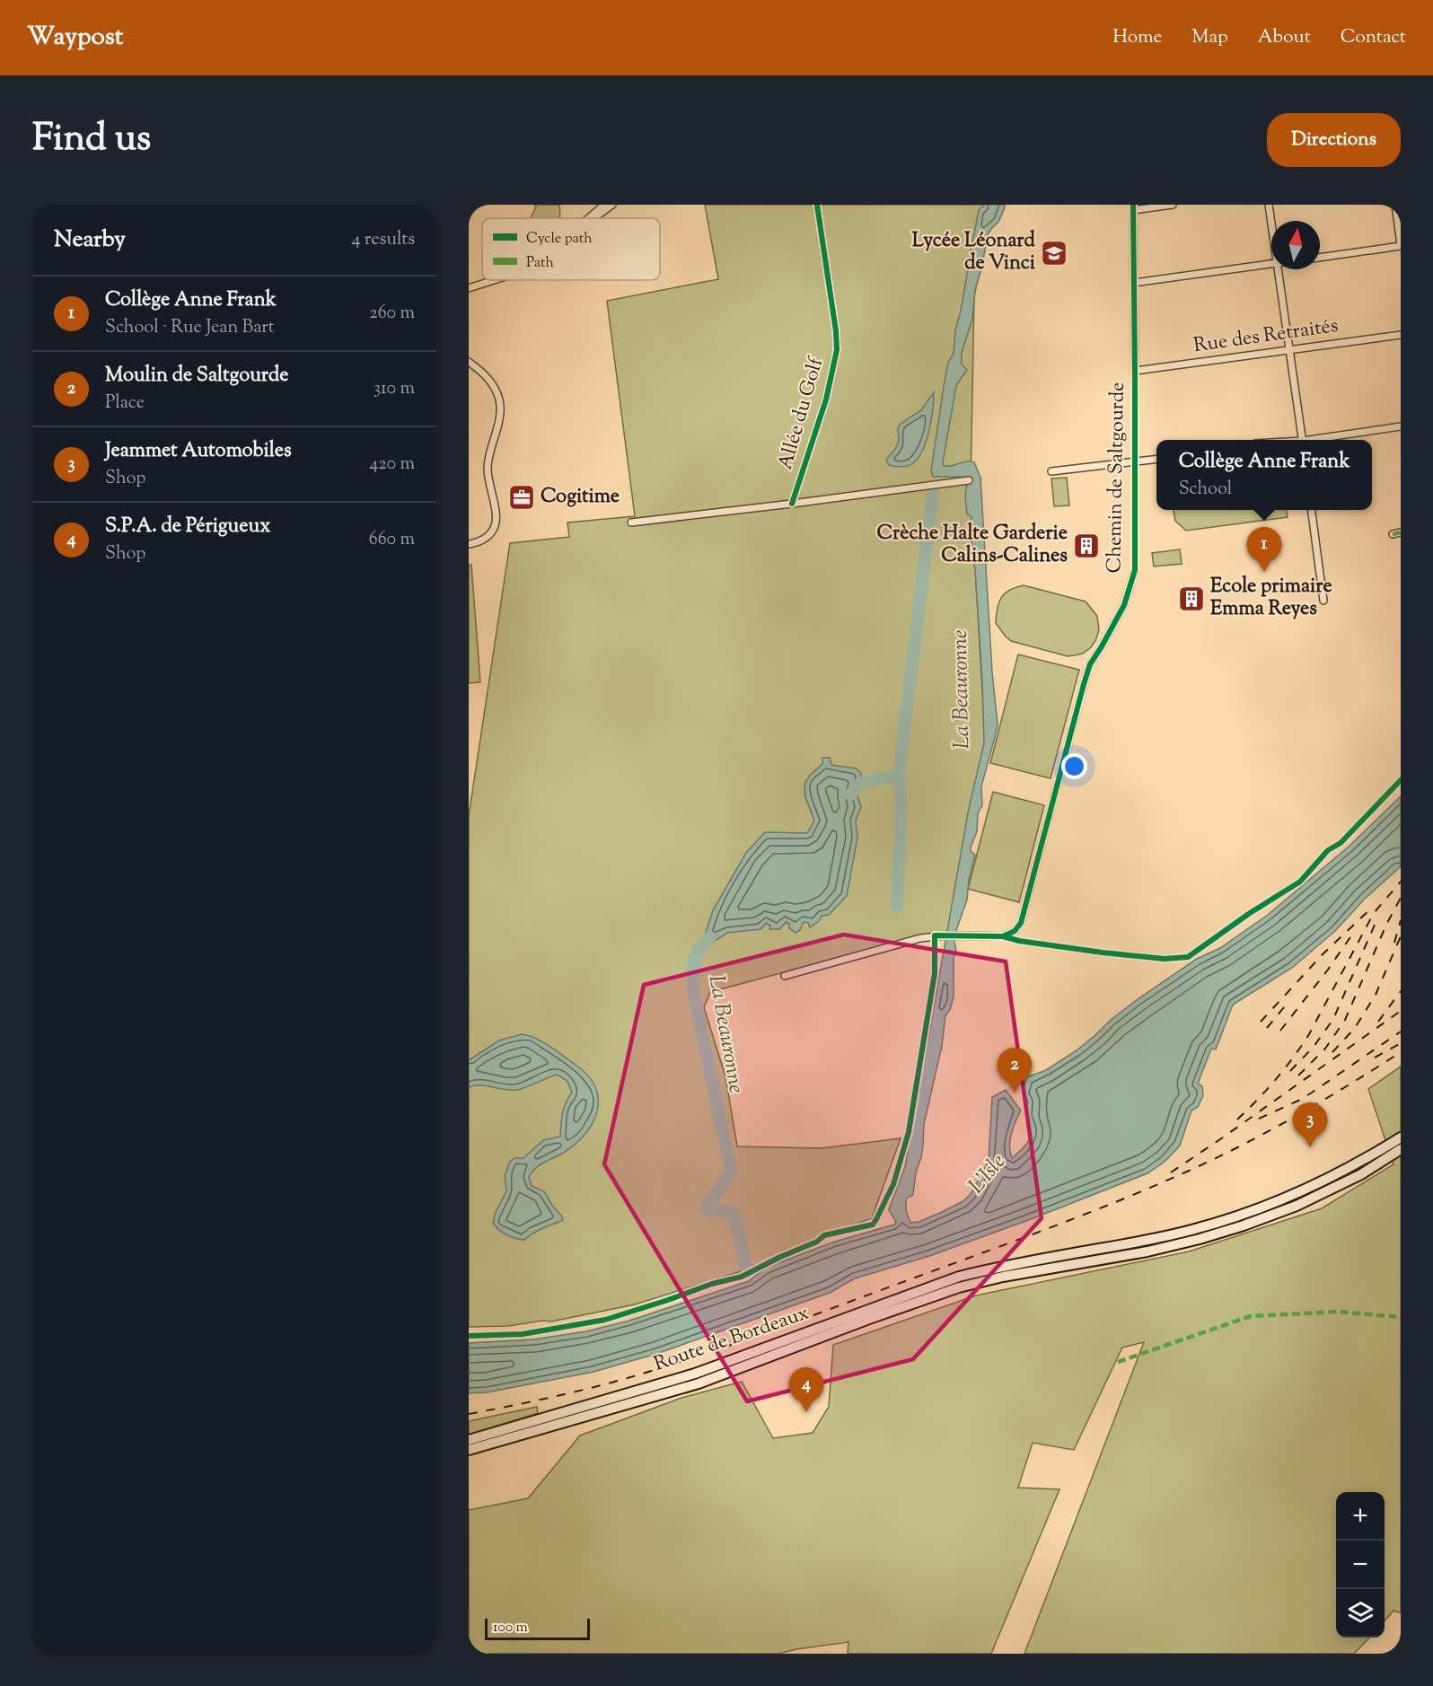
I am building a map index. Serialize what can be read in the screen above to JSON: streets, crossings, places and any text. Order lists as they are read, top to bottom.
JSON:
{
  "streets": {
    "main road": ["Route de Bordeaux"],
    "street": ["Rue des Retraités", "Allée du Golf", "Chemin de Saltgourde"]
  },
  "crossings": [
    ["Rue des Retraités", "Chemin de Saltgourde"]
  ],
  "water": ["La Beauronne", "L'Isle"],
  "places": {
    "school or university": ["Lycée Léonard de Vinci"],
    "office": ["Cogitime"],
    "building": ["Crèche Halte Garderie Calins-Calines", "Ecole primaire Emma Reyes"]
  },
  "legend": ["Cycle path", "Path"],
  "scale_bar": "100 m",
  "north": "top",
  "page": {
    "header": "Waypost",
    "nav": [
      "Home",
      "Map",
      "About",
      "Contact"
    ],
    "title": "Find us",
    "buttons": "Directions",
    "heading": ["Nearby", "4 results"],
    "list": [
      {
        "mark": "1",
        "name": "Collège Anne Frank",
        "note": "School · Rue Jean Bart",
        "value": "260 m"
      },
      {
        "mark": "2",
        "name": "Moulin de Saltgourde",
        "note": "Place",
        "value": "310 m"
      },
      {
        "mark": "3",
        "name": "Jeammet Automobiles",
        "note": "Shop",
        "value": "420 m"
      },
      {
        "mark": "4",
        "name": "S.P.A. de Périgueux",
        "note": "Shop",
        "value": "660 m"
      }
    ],
    "popup": ["Collège Anne Frank", "School"],
    "pins": [
      "1",
      "2",
      "3",
      "4"
    ],
    "map_buttons": ["+", "−"],
    "scale": "100 m"
  }
}
